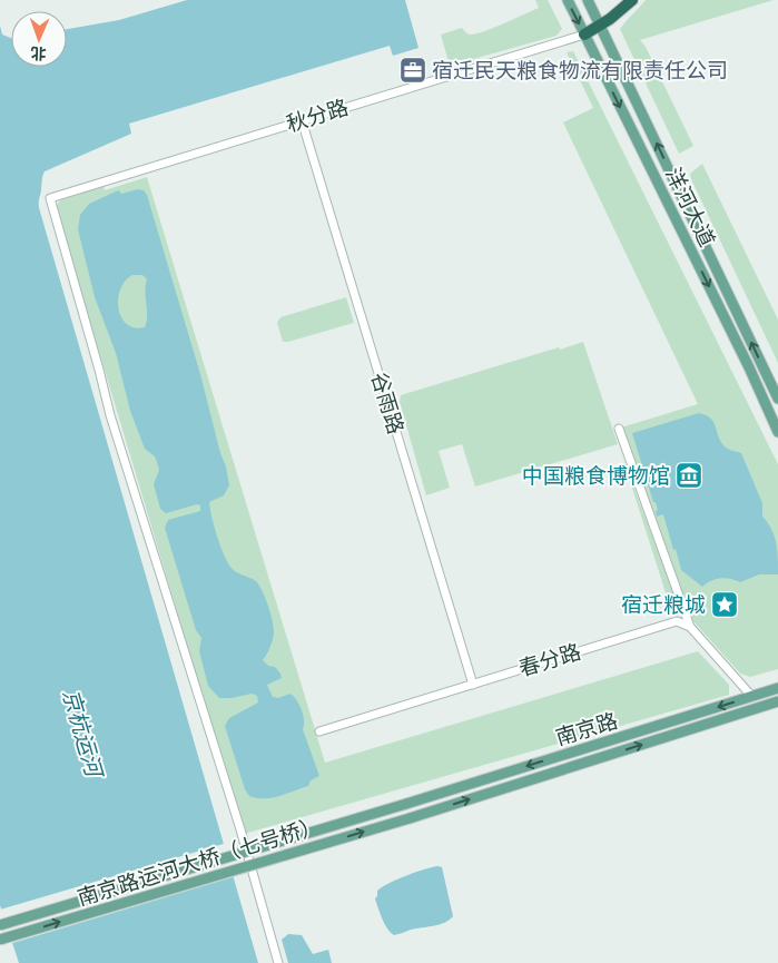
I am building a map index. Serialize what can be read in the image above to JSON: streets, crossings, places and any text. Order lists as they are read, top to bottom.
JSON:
{
  "streets": {
    "main road": ["洋河大道", "南京路", "南京路运河大桥（七号桥）"],
    "street": ["秋分路", "谷雨路", "春分路"]
  },
  "crossings": [
    ["秋分路", "洋河大道"],
    ["秋分路", "谷雨路"],
    ["谷雨路", "春分路"],
    ["南京路", "南京路运河大桥（七号桥）"]
  ],
  "water": ["京杭运河"],
  "places": {
    "office": ["宿迁民天粮食物流有限责任公司"],
    "museum": ["中国粮食博物馆"],
    "place": ["宿迁粮城"]
  },
  "north": "bottom"
}
